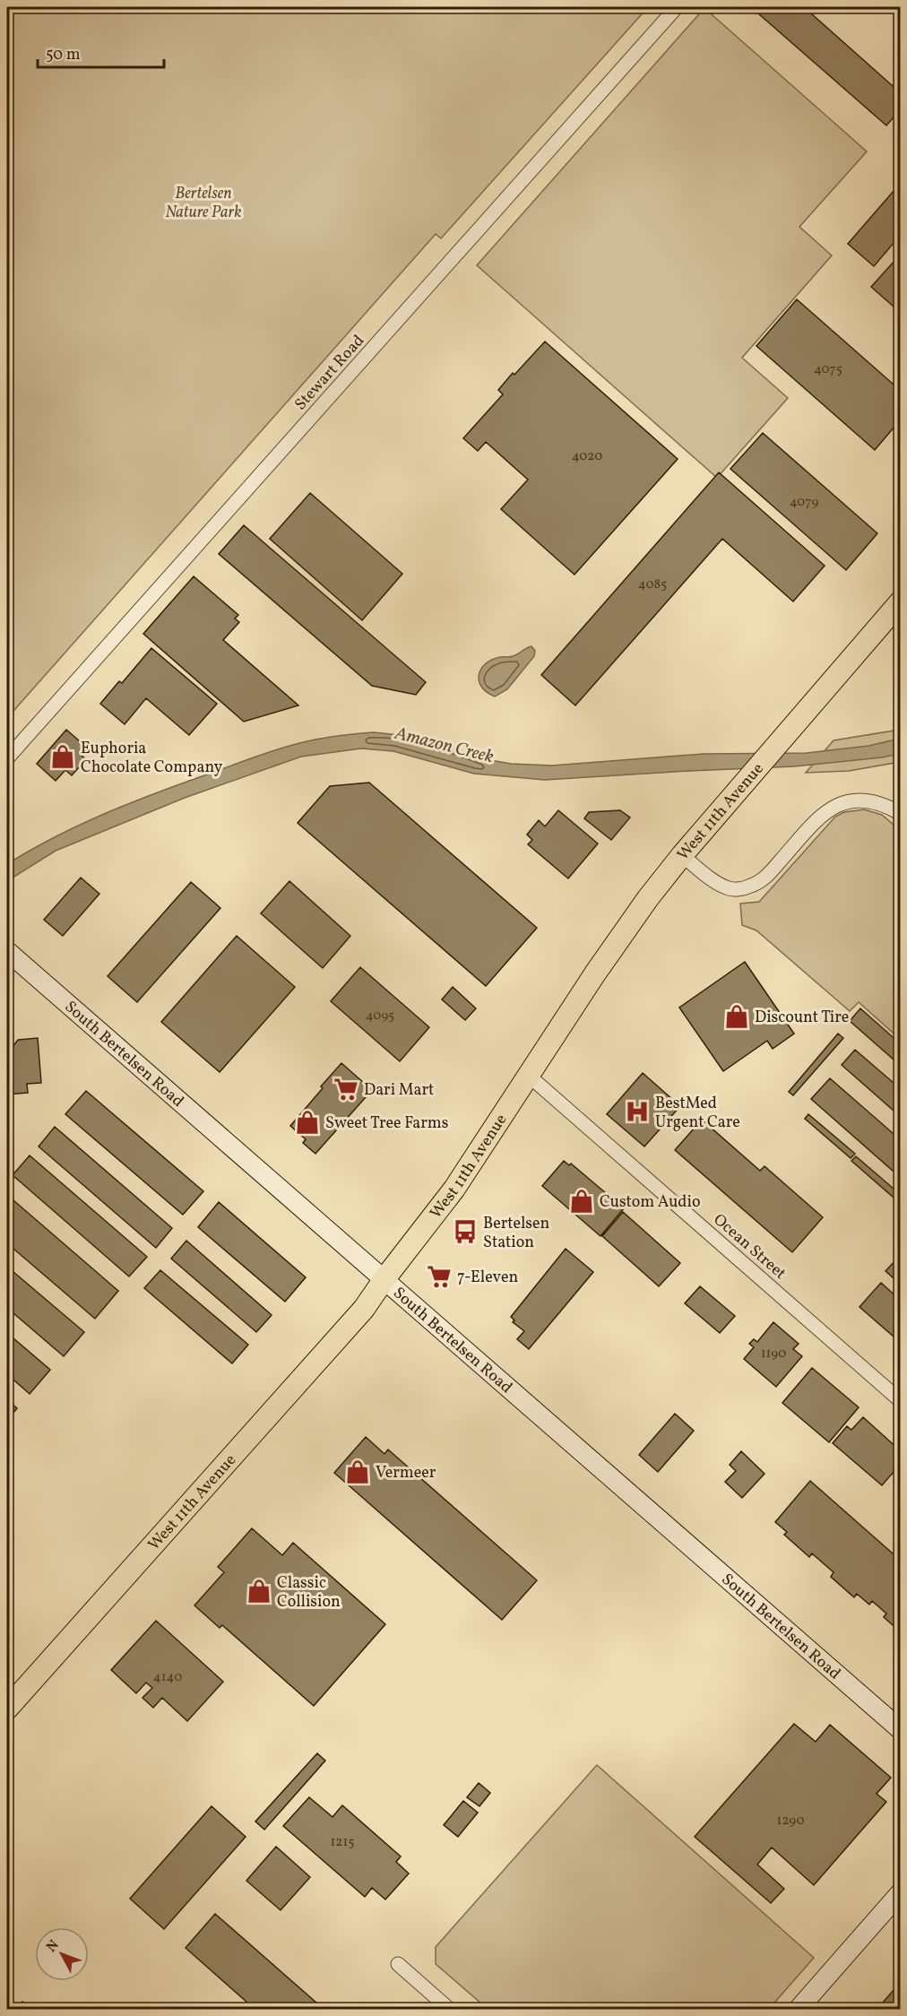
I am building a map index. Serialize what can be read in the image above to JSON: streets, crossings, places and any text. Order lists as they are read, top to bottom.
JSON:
{
  "streets": {
    "main road": ["West 11th Avenue", "South Bertelsen Road"],
    "street": ["Stewart Road", "Ocean Street"]
  },
  "crossings": [
    ["West 11th Avenue", "South Bertelsen Road"],
    ["West 11th Avenue", "Ocean Street"]
  ],
  "water": ["Amazon Creek"],
  "parks": ["Bertelsen Nature Park"],
  "places": {
    "shop": [
      "Euphoria Chocolate Company",
      "Discount Tire",
      "Sweet Tree Farms",
      "Custom Audio",
      "Vermeer",
      "Classic Collision"
    ],
    "supermarket": ["Dari Mart", "7-Eleven"],
    "hospital": ["BestMed Urgent Care"],
    "bus stop": ["Bertelsen Station"]
  },
  "house_numbers": [
    "4075",
    "4020",
    "4079",
    "4085",
    "4095",
    "1190",
    "4140",
    "1290",
    "1215"
  ],
  "scale_bar": "50 m",
  "north": "top left"
}
